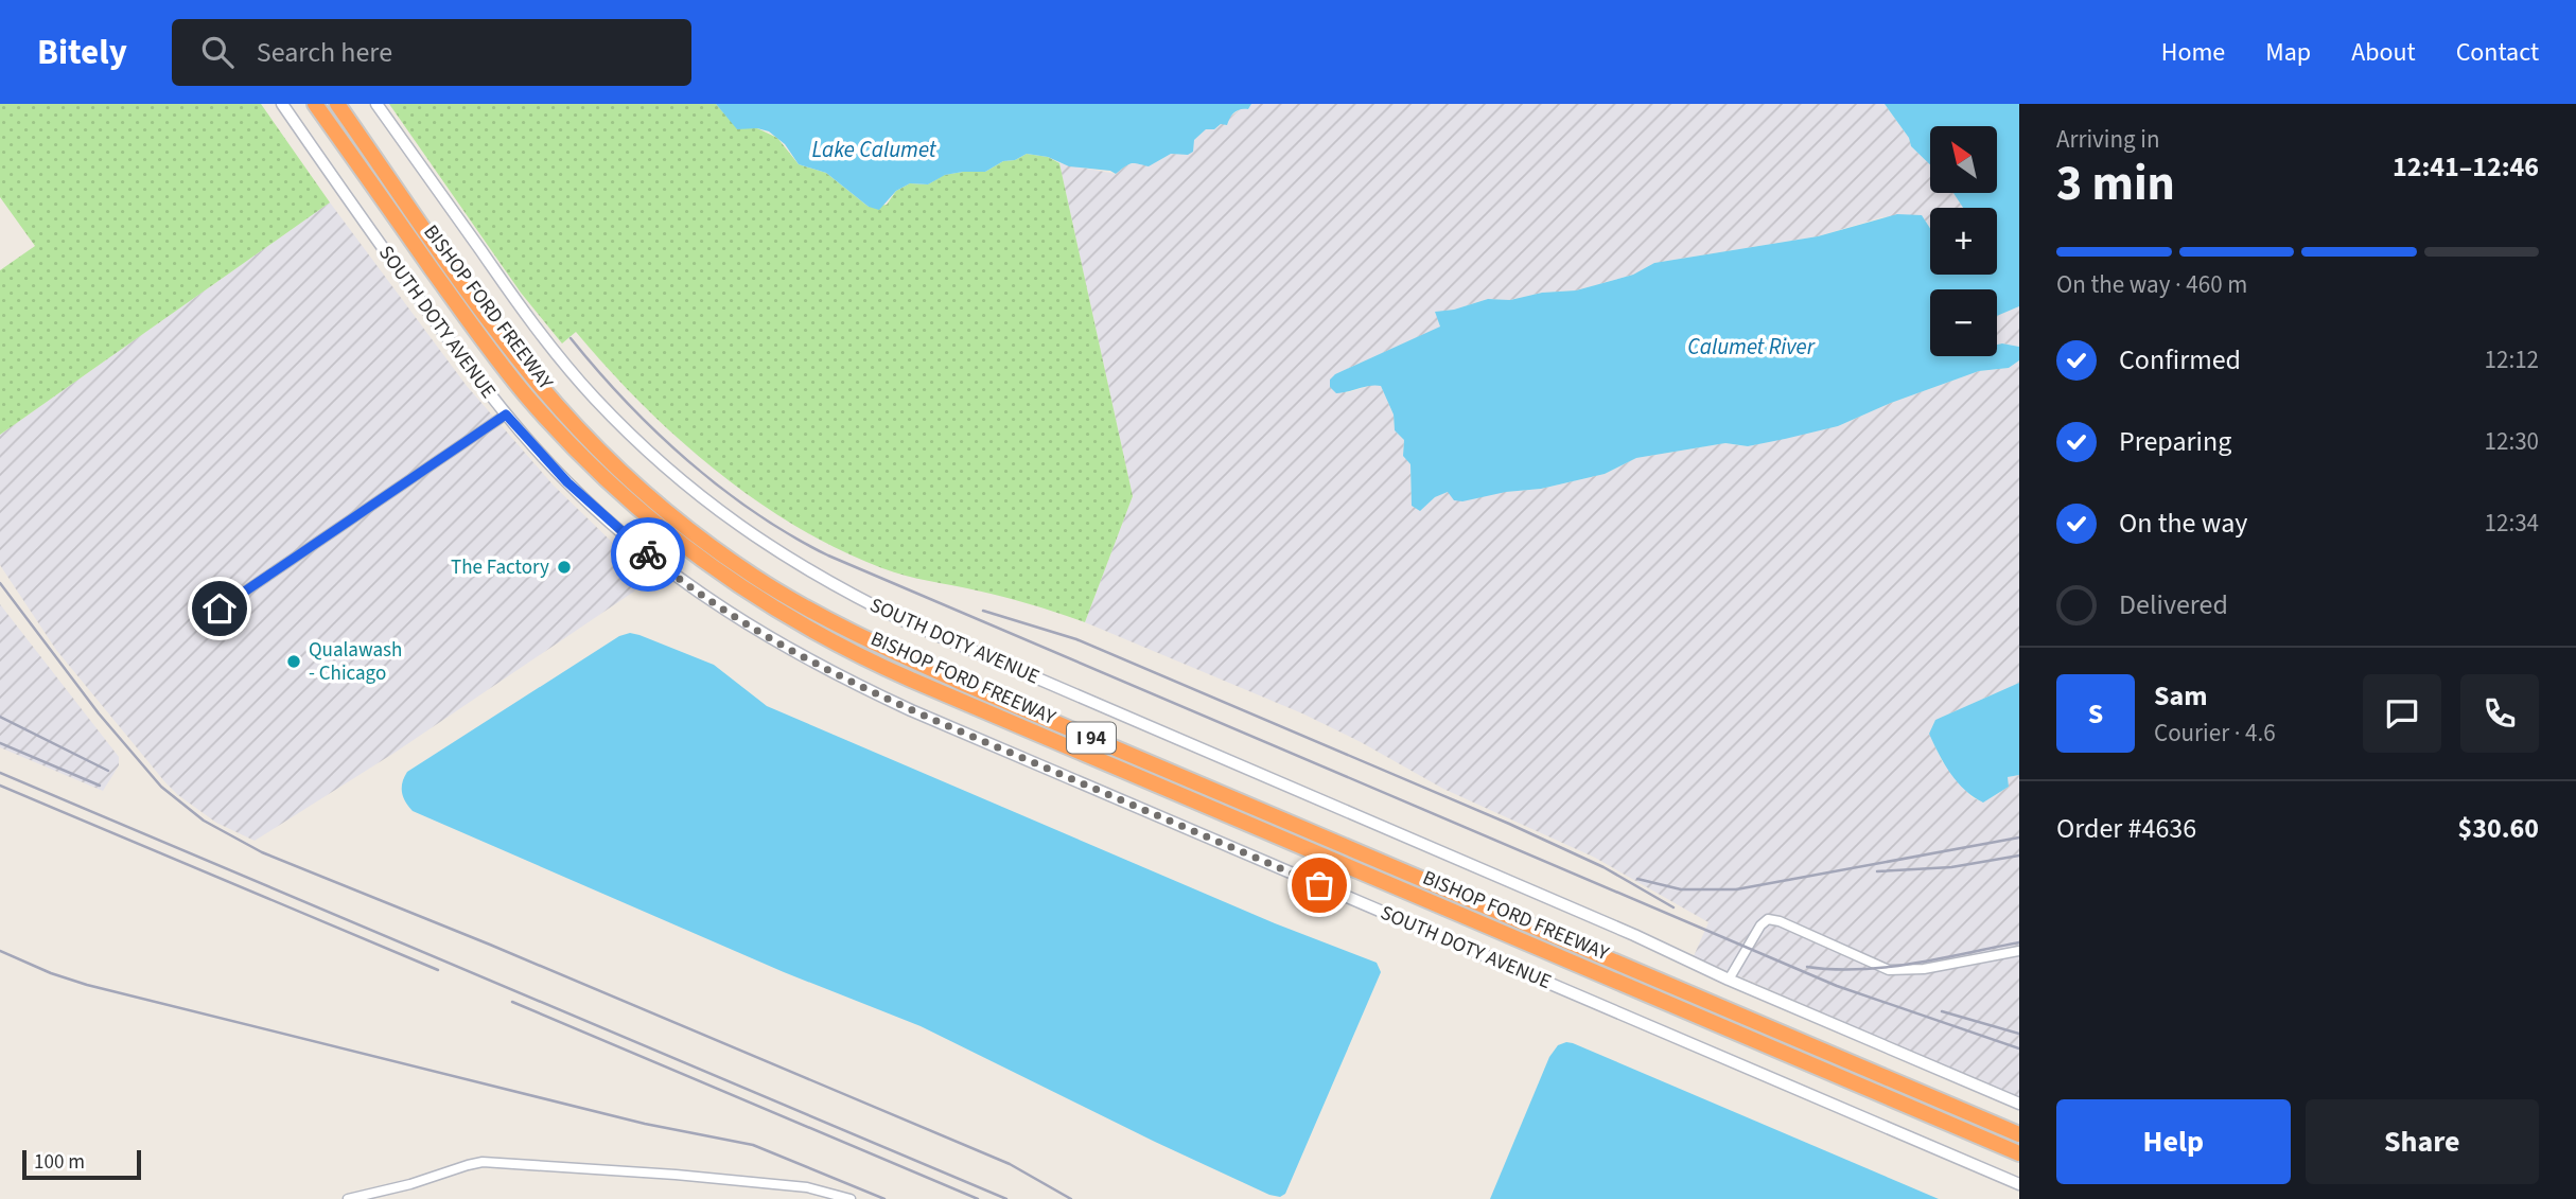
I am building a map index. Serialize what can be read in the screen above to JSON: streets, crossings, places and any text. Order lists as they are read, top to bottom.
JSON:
{
  "streets": {
    "highway": ["BISHOP FORD FREEWAY", "I 94"],
    "street": ["SOUTH DOTY AVENUE"]
  },
  "water": ["Lake Calumet", "Calumet River"],
  "places": ["The Factory", "Qualawash - Chicago"],
  "scale_bar": "100 m",
  "north": "top left",
  "page": {
    "header": "Bitely",
    "search": "Search here",
    "nav": [
      "Home",
      "Map",
      "About",
      "Contact"
    ],
    "heading": ["3 min", "Arriving in", "12:41–12:46"],
    "panel": [
      "Sam",
      "Courier · 4.6",
      "Order #4636",
      "$30.60"
    ],
    "map_buttons": ["+", "−"],
    "bar": "On the way · 460 m",
    "list": [
      ["Confirmed", "12:12"],
      ["Preparing", "12:30"],
      ["On the way", "12:34"],
      "Delivered"
    ],
    "round": "S",
    "buttons": ["Help", "Share"],
    "scale": "100 m"
  }
}
